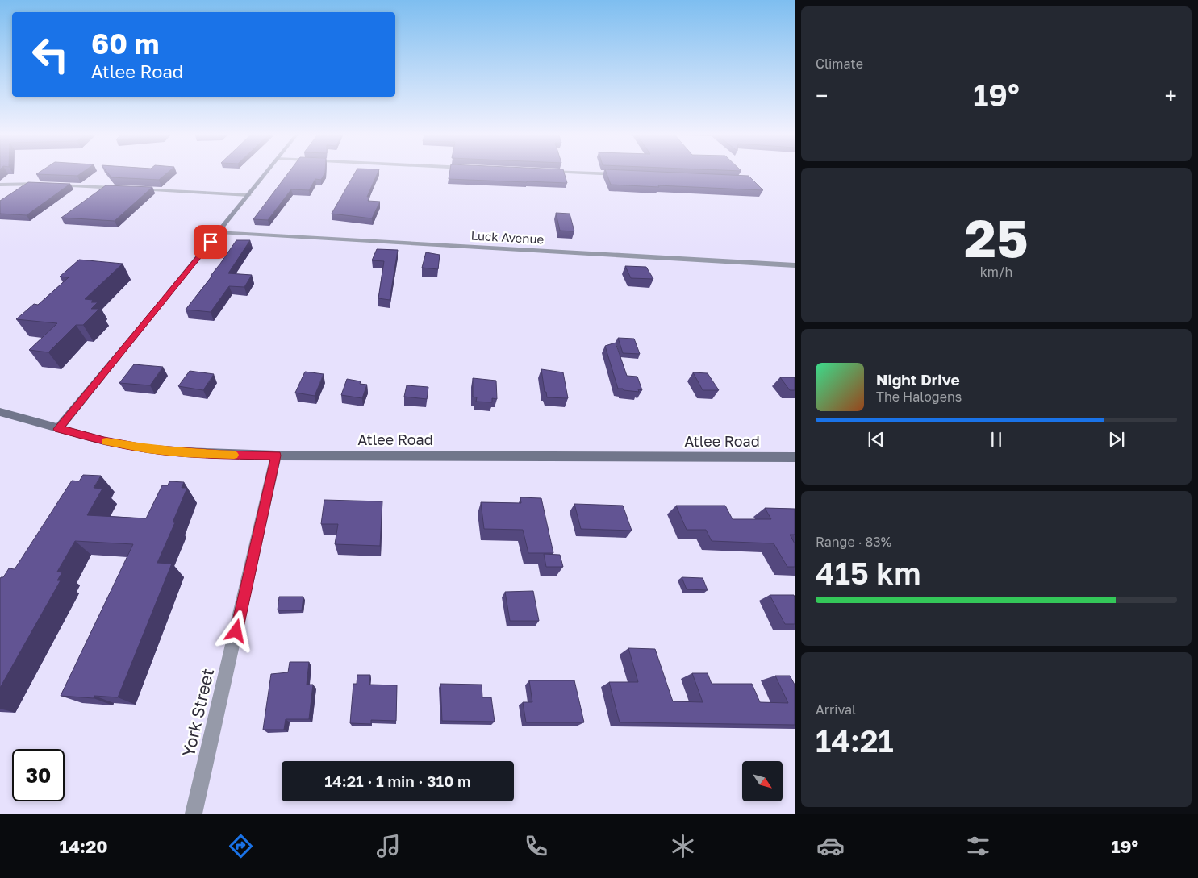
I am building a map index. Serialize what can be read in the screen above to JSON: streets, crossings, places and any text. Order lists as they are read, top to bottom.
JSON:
{
  "streets": {
    "street": ["Luck Avenue", "Atlee Road", "York Street"]
  },
  "crossings": [
    ["Atlee Road", "York Street"]
  ],
  "north": "bottom right",
  "page": {
    "tile": [
      "Climate",
      ["25", "km/h"],
      ["Range · 83%", "415 km"],
      ["Arrival", "14:21"]
    ],
    "turn": ["60 m", "Atlee Road"],
    "heat": ["−", "19°", "+"],
    "song": ["Night Drive", "The Halogens"],
    "limit": "30",
    "trip": "14:21 · 1 min · 310 m",
    "tabs": ["14:20", "19°"]
  }
}
